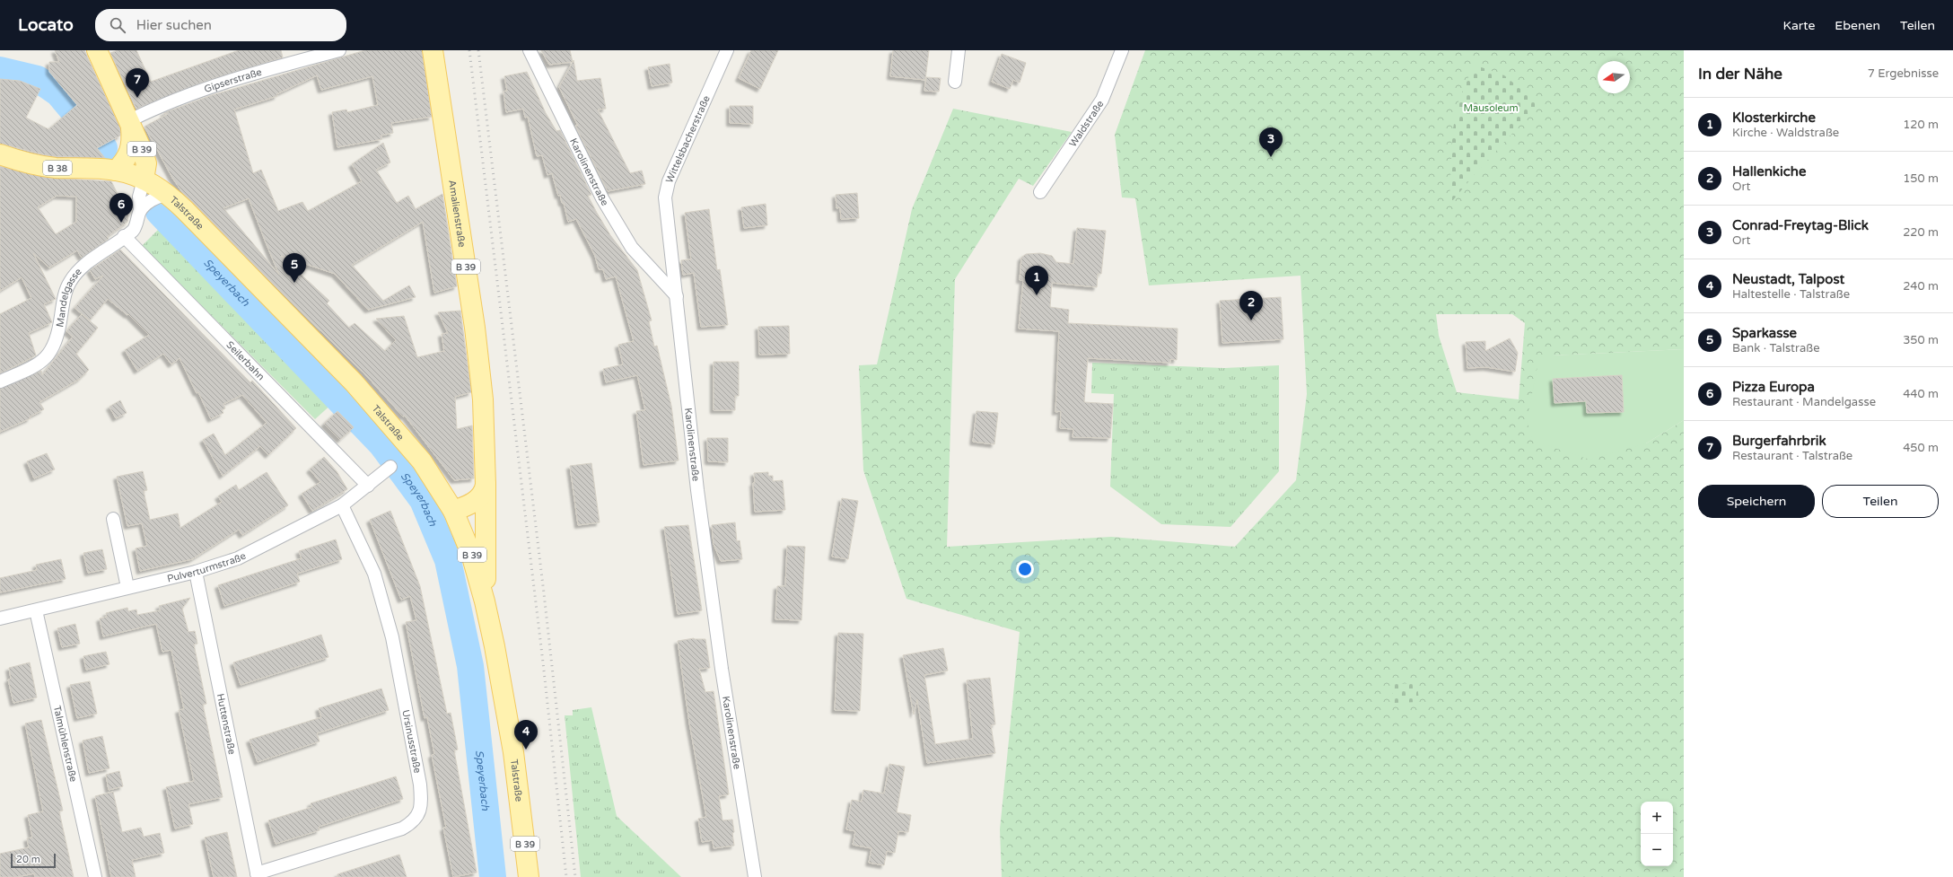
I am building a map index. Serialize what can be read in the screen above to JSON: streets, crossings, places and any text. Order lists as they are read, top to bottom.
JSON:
{
  "streets": {
    "main road": [
      "B 39",
      "B 38",
      "Talstraße",
      "Amalienstraße"
    ],
    "street": [
      "Gipserstraße",
      "Waldstraße",
      "Wittelsbacherstraße",
      "Karolinenstraße",
      "Mandelgasse",
      "Seilerbahn",
      "Pulverturmstraße",
      "Huttenstraße",
      "Ursinusstraße",
      "Talmühlenstraße"
    ]
  },
  "crossings": [
    ["Gipserstraße", "B 39"],
    ["Wittelsbacherstraße", "Karolinenstraße"],
    ["B 39", "Talstraße"],
    ["B 39", "Mandelgasse"],
    ["B 38", "Talstraße"],
    ["Talstraße", "Amalienstraße"],
    ["Talstraße", "Mandelgasse"],
    ["Mandelgasse", "Seilerbahn"],
    ["Seilerbahn", "Pulverturmstraße"],
    ["Pulverturmstraße", "Huttenstraße"],
    ["Pulverturmstraße", "Ursinusstraße"],
    ["Pulverturmstraße", "Talmühlenstraße"],
    ["Huttenstraße", "Ursinusstraße"]
  ],
  "water": ["Speyerbach"],
  "parks": ["Mausoleum"],
  "scale_bar": "20 m",
  "north": "left",
  "page": {
    "header": "Locato",
    "search": "Hier suchen",
    "nav": ["Karte", "Ebenen", "Teilen"],
    "heading": ["In der Nähe", "7 Ergebnisse"],
    "pins": [
      "7",
      "3",
      "6",
      "5",
      "1",
      "2",
      "4"
    ],
    "list": [
      {
        "mark": "1",
        "name": "Klosterkirche",
        "note": "Kirche · Waldstraße",
        "value": "120 m"
      },
      {
        "mark": "2",
        "name": "Hallenkiche",
        "note": "Ort",
        "value": "150 m"
      },
      {
        "mark": "3",
        "name": "Conrad-Freytag-Blick",
        "note": "Ort",
        "value": "220 m"
      },
      {
        "mark": "4",
        "name": "Neustadt, Talpost",
        "note": "Haltestelle · Talstraße",
        "value": "240 m"
      },
      {
        "mark": "5",
        "name": "Sparkasse",
        "note": "Bank · Talstraße",
        "value": "350 m"
      },
      {
        "mark": "6",
        "name": "Pizza Europa",
        "note": "Restaurant · Mandelgasse",
        "value": "440 m"
      },
      {
        "mark": "7",
        "name": "Burgerfahrbrik",
        "note": "Restaurant · Talstraße",
        "value": "450 m"
      }
    ],
    "buttons": ["Speichern", "Teilen"],
    "map_buttons": ["+", "−"],
    "scale": "20 m"
  }
}
